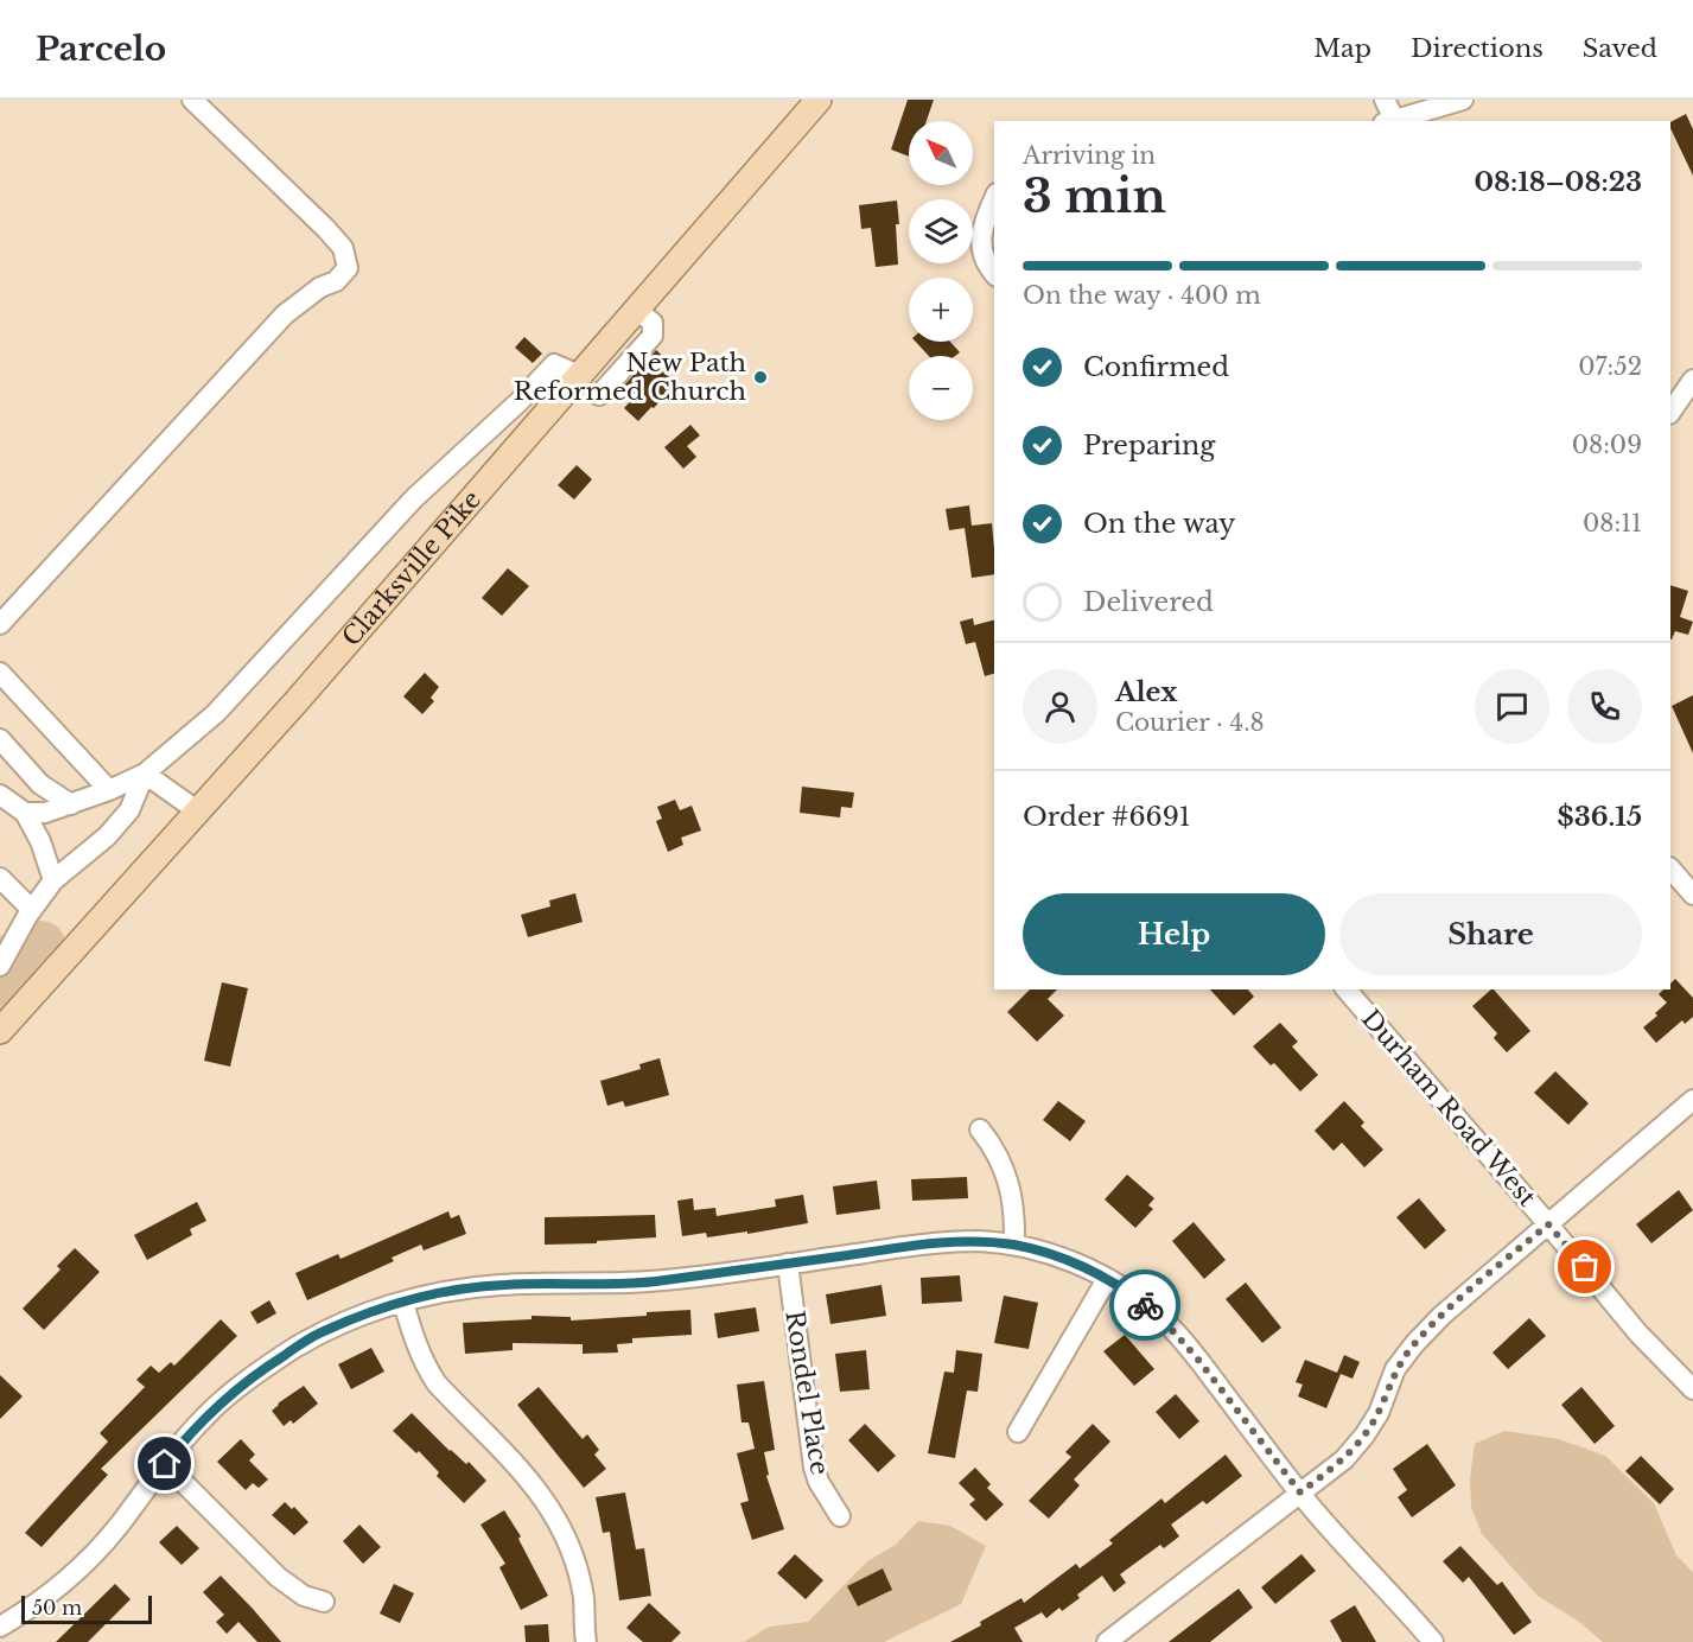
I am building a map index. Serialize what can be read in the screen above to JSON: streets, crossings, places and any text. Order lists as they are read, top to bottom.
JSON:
{
  "streets": {
    "main road": ["Clarksville Pike"],
    "street": ["Durham Road West", "Rondel Place"]
  },
  "places": ["New Path Reformed Church"],
  "scale_bar": "50 m",
  "north": "top left",
  "page": {
    "header": "Parcelo",
    "nav": ["Map", "Directions", "Saved"],
    "map_buttons": ["+", "−"],
    "heading": ["3 min", "Arriving in", "08:18–08:23"],
    "panel": [
      "Alex",
      "Courier · 4.8",
      "Order #6691",
      "$36.15"
    ],
    "bar": "On the way · 400 m",
    "list": [
      ["Confirmed", "07:52"],
      ["Preparing", "08:09"],
      ["On the way", "08:11"],
      "Delivered"
    ],
    "buttons": ["Help", "Share"],
    "scale": "50 m"
  }
}
